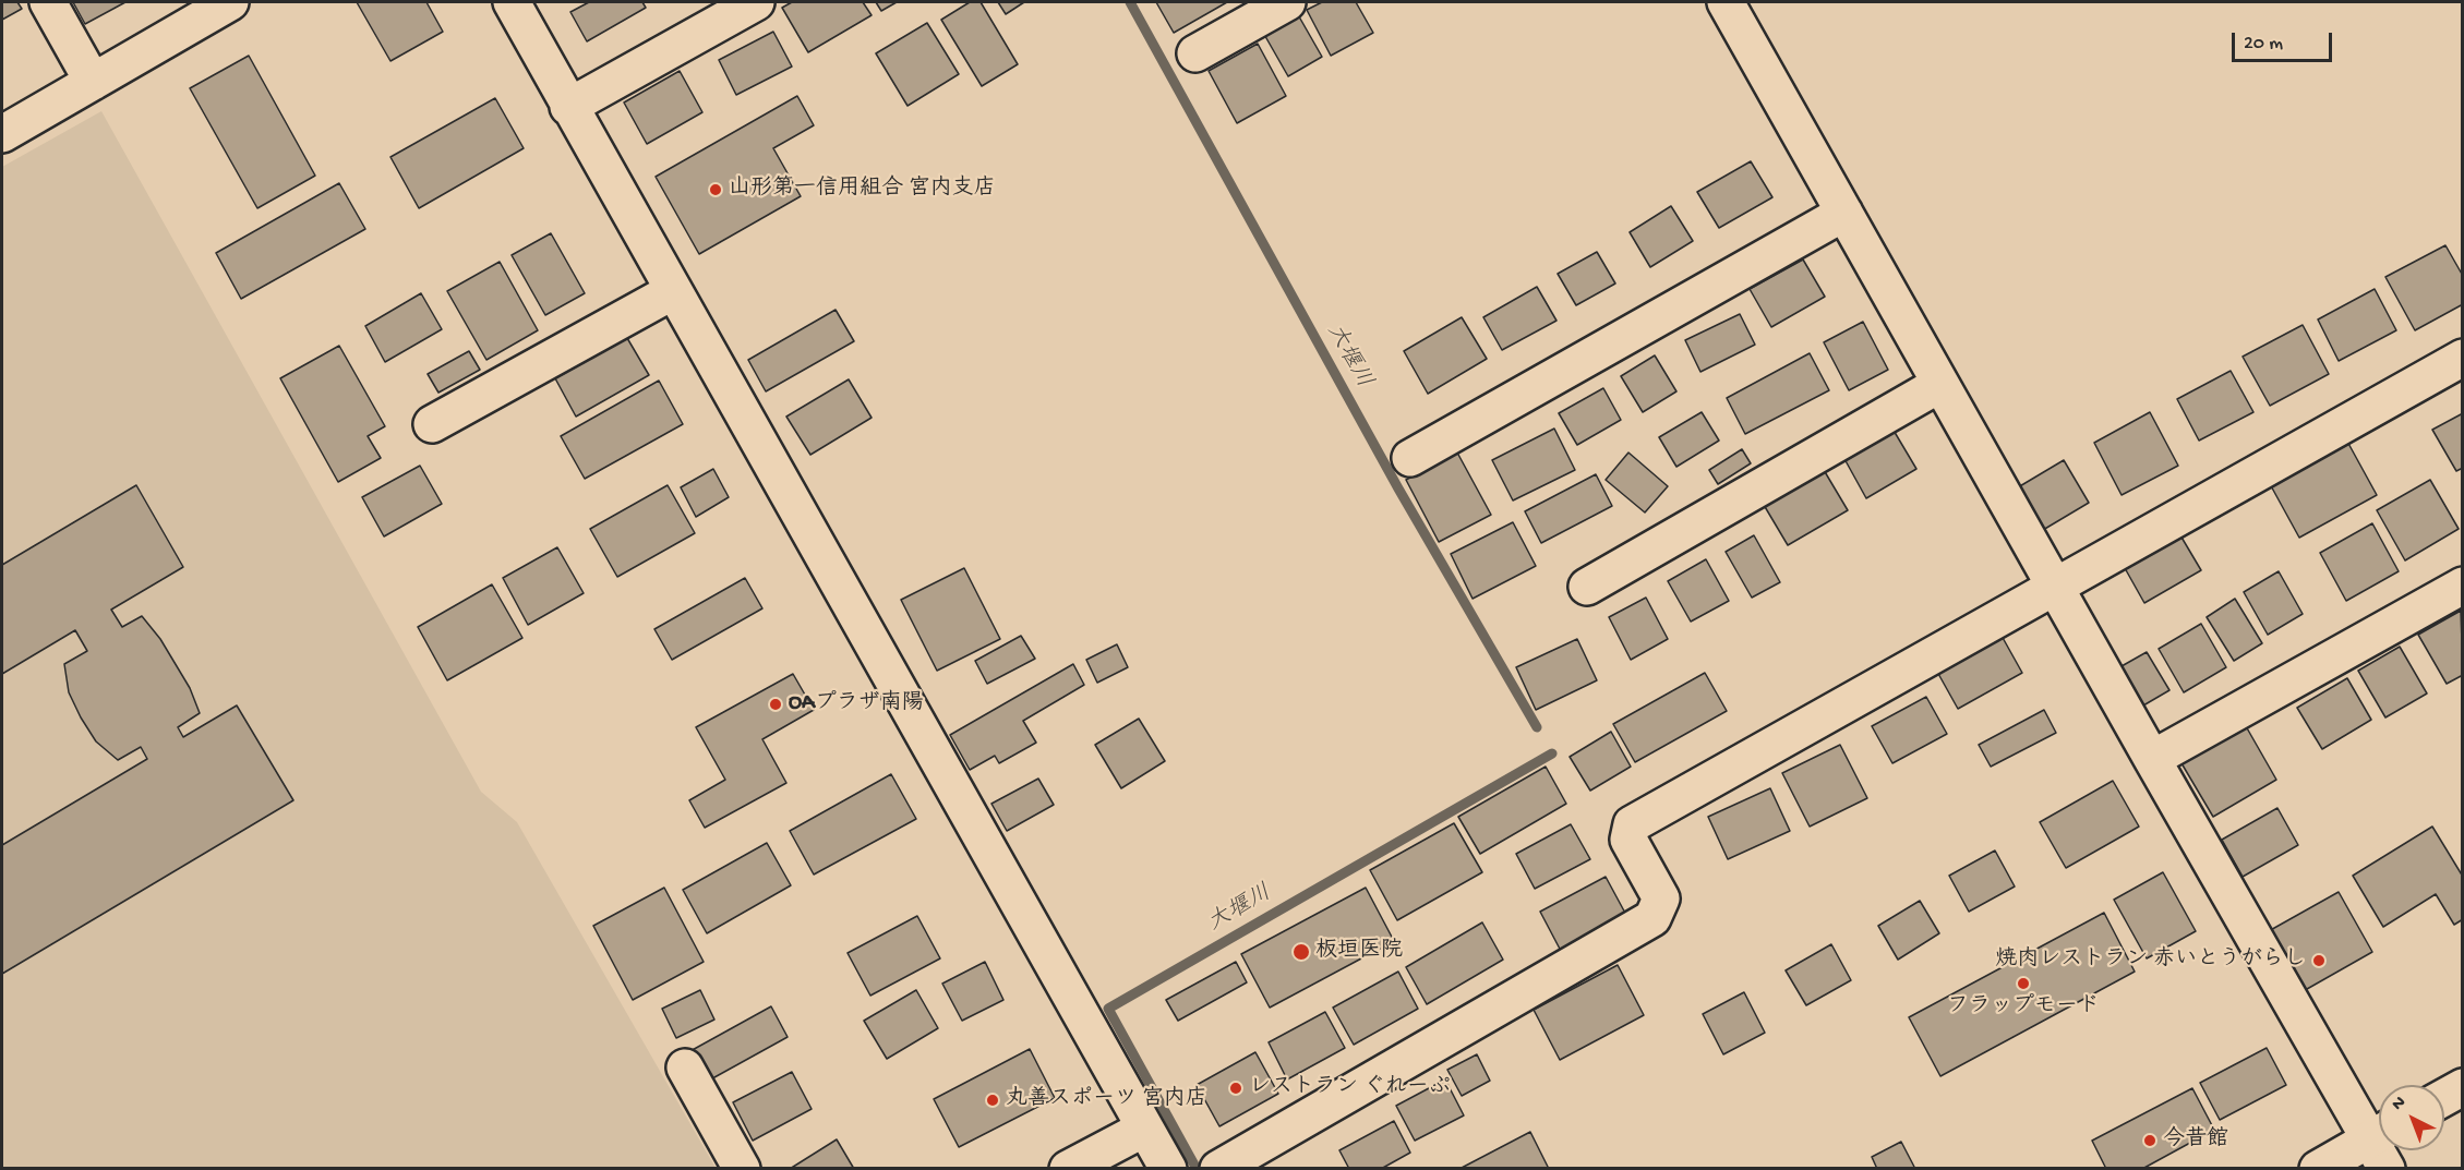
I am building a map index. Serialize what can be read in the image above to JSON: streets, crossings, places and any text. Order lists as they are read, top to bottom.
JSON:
{
  "water": ["大堰川"],
  "places": [
    "山形第一信用組合 宮内支店",
    "OAプラザ南陽",
    "板垣医院",
    "焼肉レストラン 赤いとうがらし",
    "フラップモード",
    "レストラン ぐれーぷ",
    "丸善スポーツ 宮内店",
    "今昔館"
  ],
  "scale_bar": "20 m",
  "north": "top left"
}
